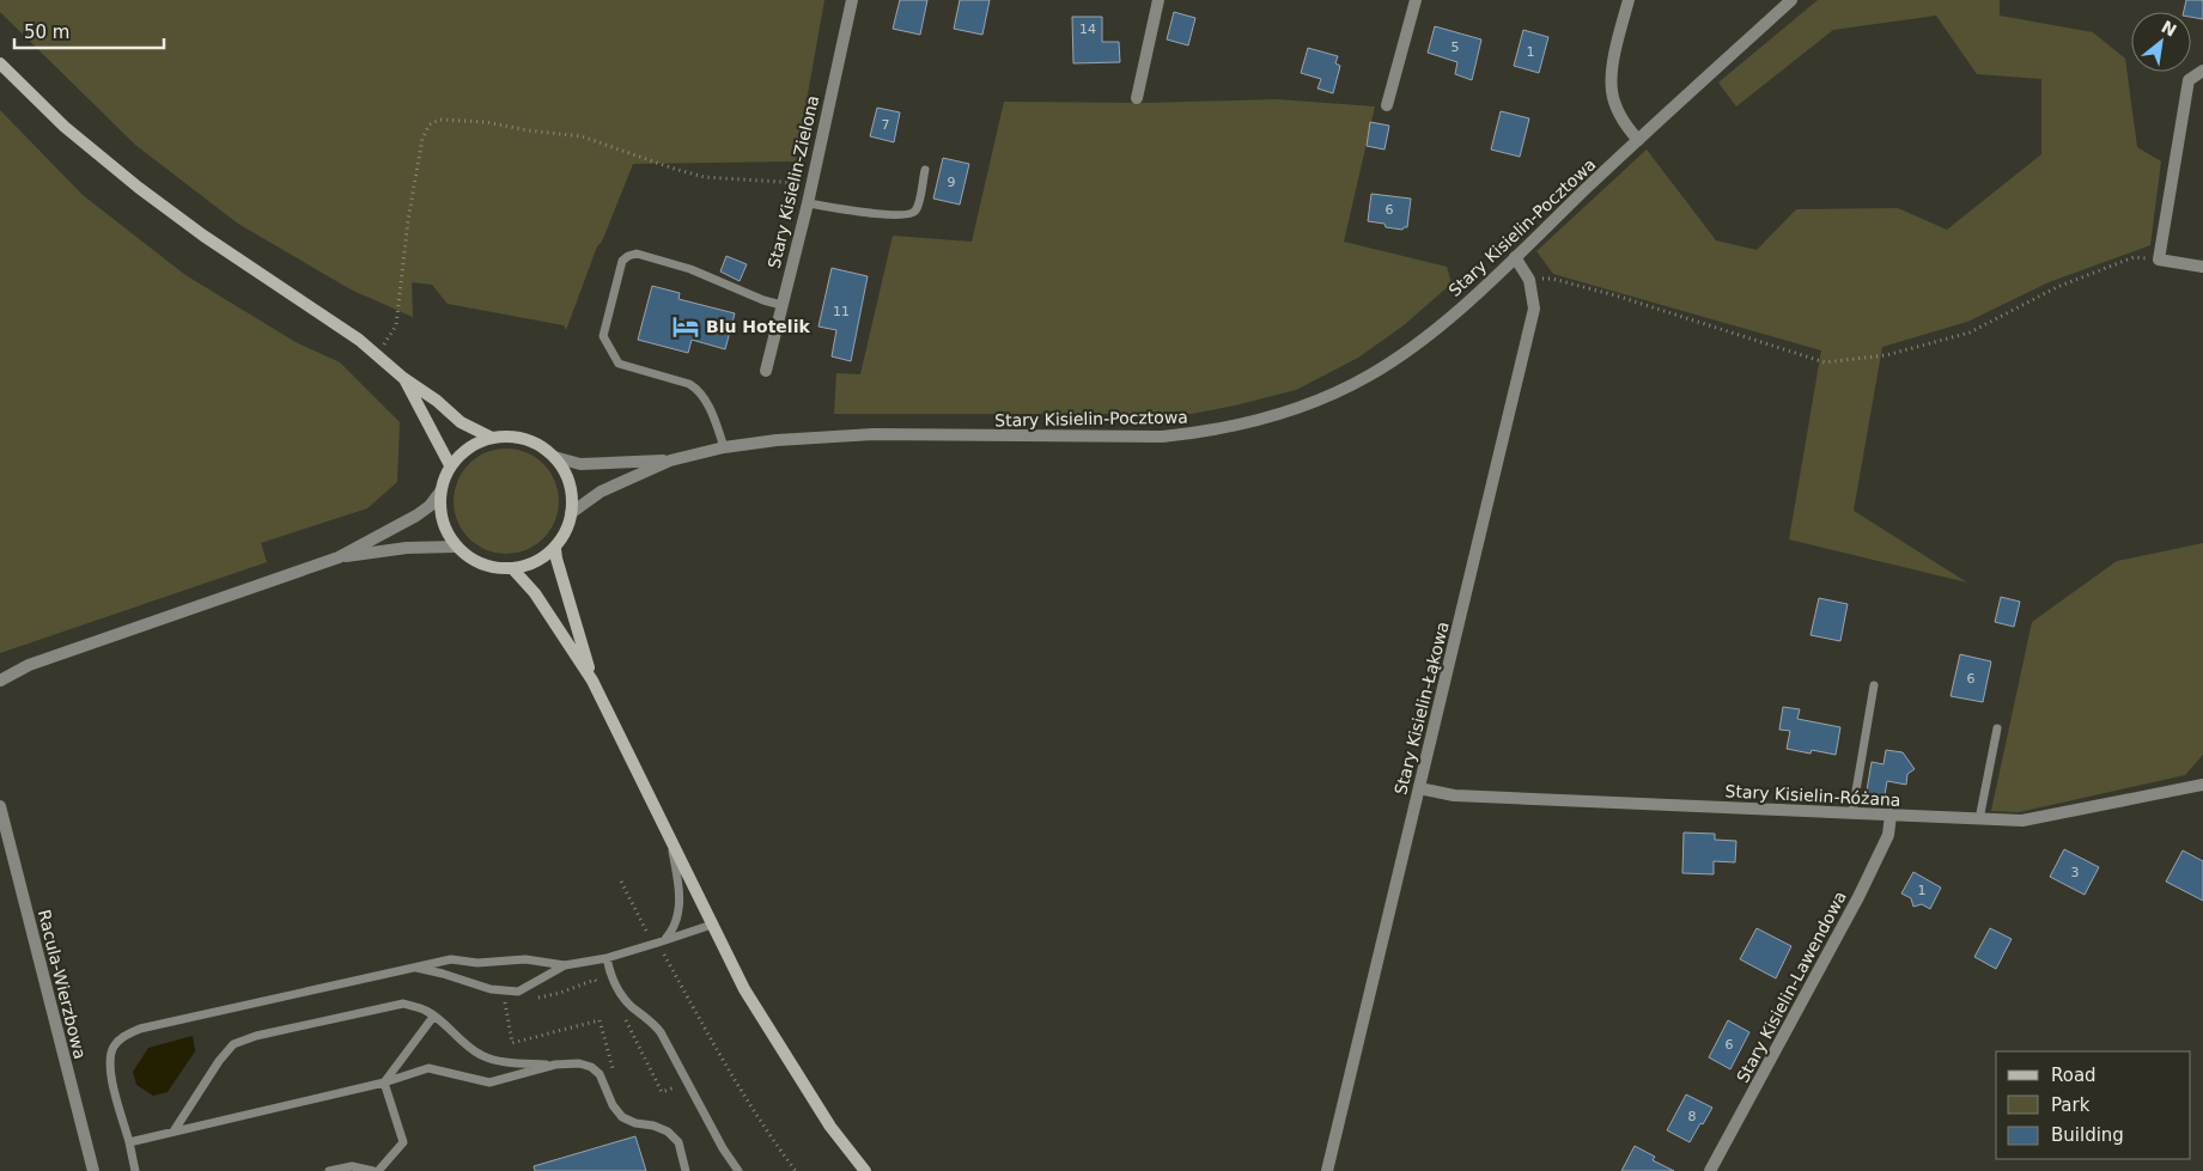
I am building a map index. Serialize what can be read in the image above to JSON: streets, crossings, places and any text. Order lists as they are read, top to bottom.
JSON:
{
  "streets": {
    "street": [
      "Stary Kisielin-Zielona",
      "Stary Kisielin-Pocztowa",
      "Stary Kisielin-Łąkowa",
      "Stary Kisielin-Różana",
      "Racula-Wierzbowa",
      "Stary Kisielin-Lawendowa"
    ]
  },
  "crossings": [
    ["Stary Kisielin-Pocztowa", "Stary Kisielin-Łąkowa"],
    ["Stary Kisielin-Łąkowa", "Stary Kisielin-Różana"],
    ["Stary Kisielin-Różana", "Stary Kisielin-Lawendowa"]
  ],
  "places": {
    "hotel": ["Blu Hotelik"]
  },
  "house_numbers": [
    "14",
    "5",
    "1",
    "7",
    "9",
    "6",
    "11",
    "6",
    "3",
    "1",
    "6",
    "8"
  ],
  "legend": ["Road", "Park", "Building"],
  "scale_bar": "50 m",
  "north": "top right"
}
